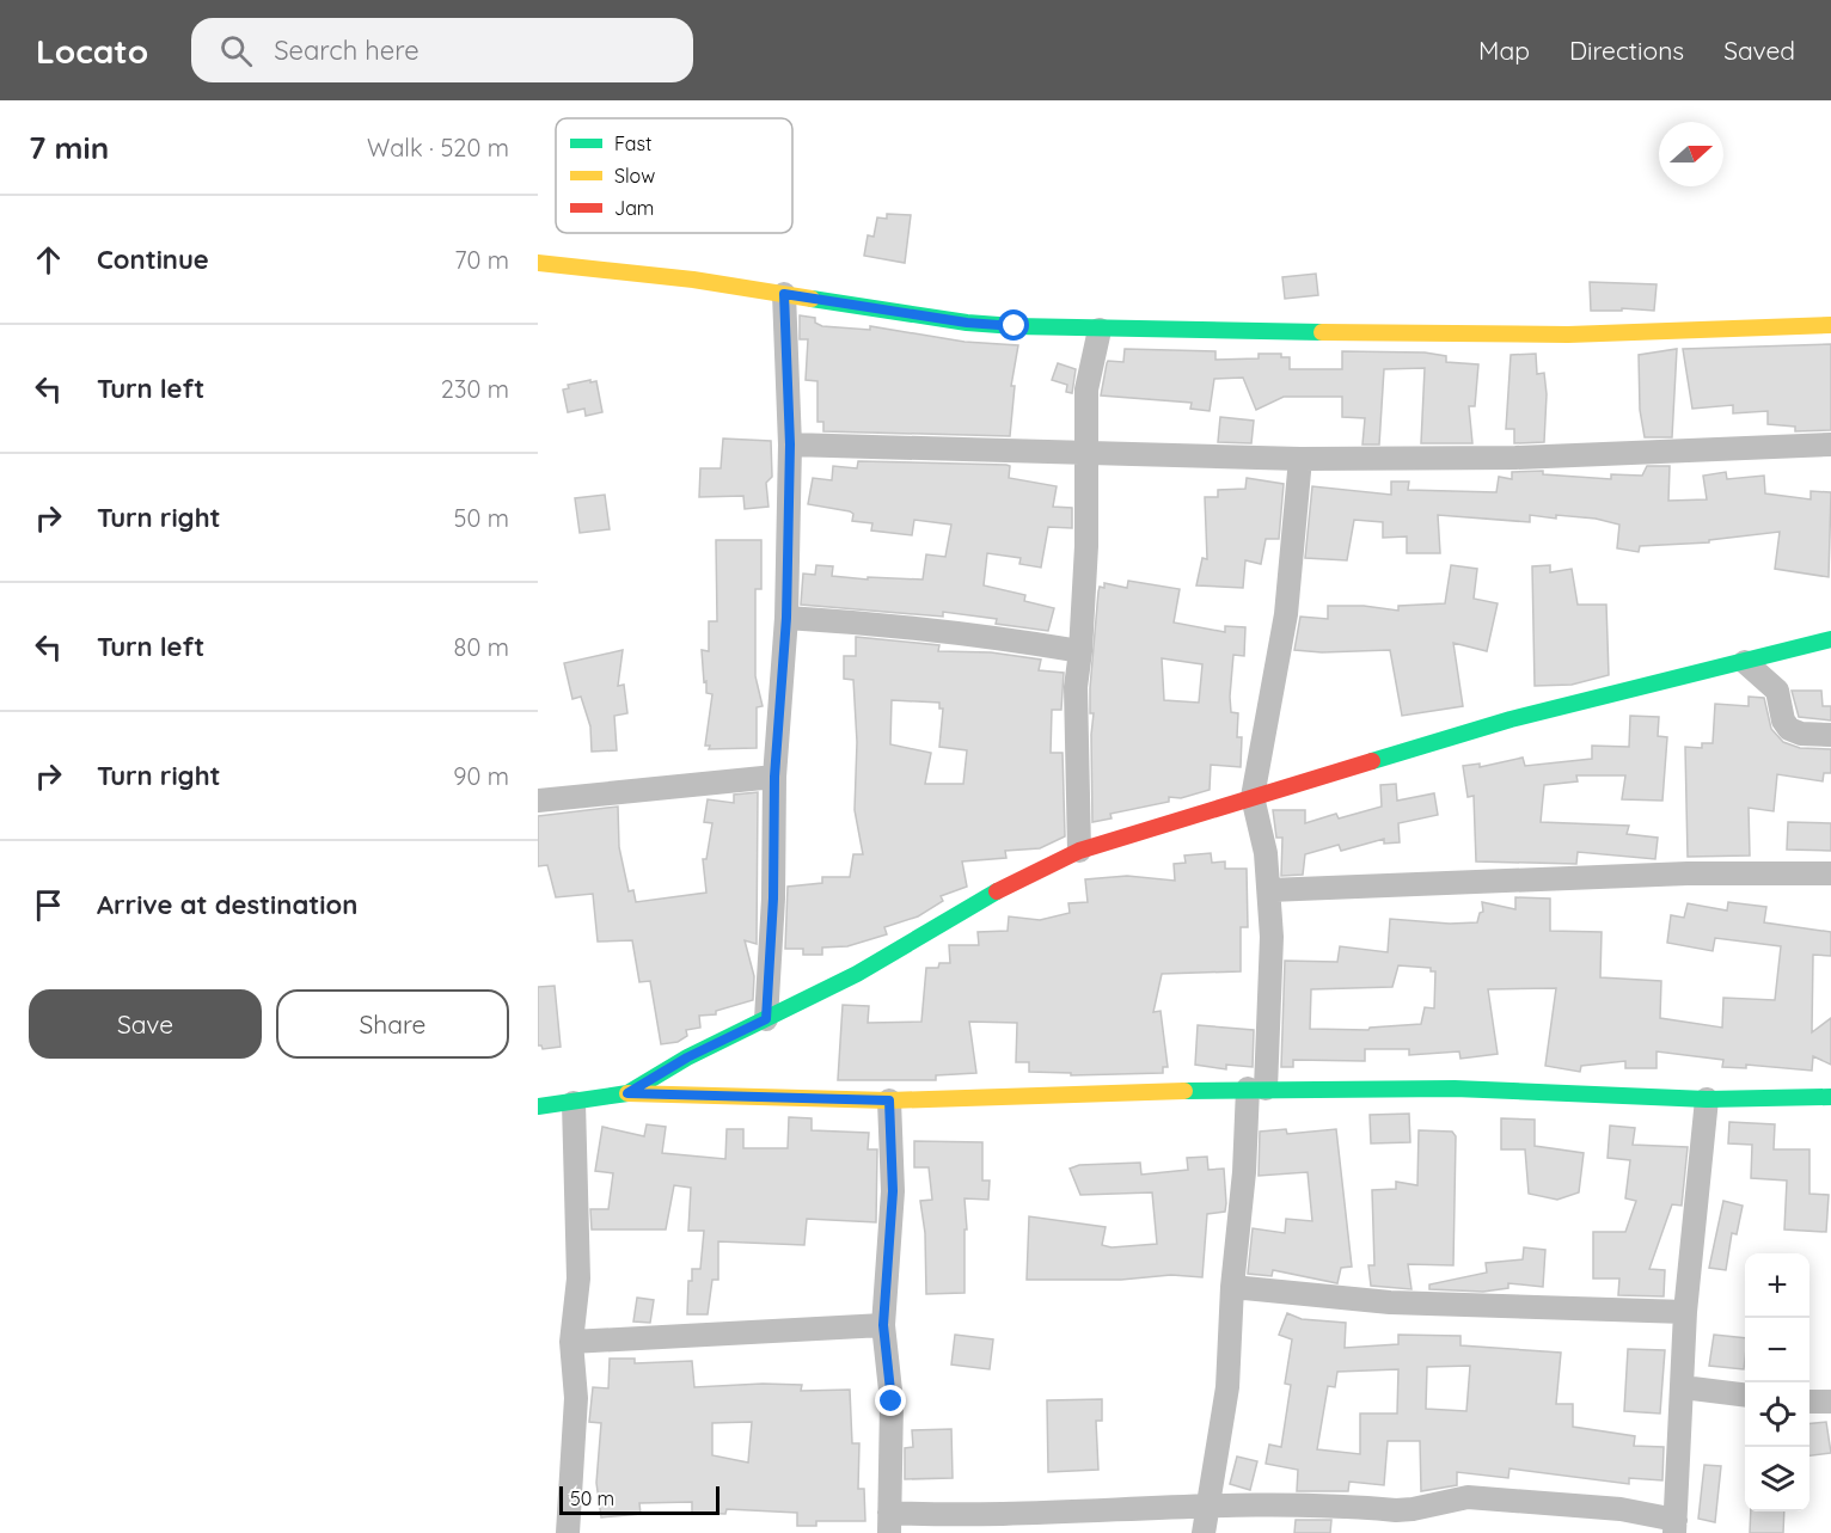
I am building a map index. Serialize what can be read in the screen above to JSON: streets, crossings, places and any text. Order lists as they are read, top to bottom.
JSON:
{
  "legend": ["Fast", "Slow", "Jam"],
  "scale_bar": "50 m",
  "north": "right",
  "page": {
    "header": "Locato",
    "search": "Search here",
    "nav": ["Map", "Directions", "Saved"],
    "heading": ["7 min", "Walk · 520 m"],
    "list": [
      ["Continue", "70 m"],
      ["Turn left", "230 m"],
      ["Turn right", "50 m"],
      ["Turn left", "80 m"],
      ["Turn right", "90 m"],
      "Arrive at destination"
    ],
    "buttons": ["Save", "Share"],
    "map_buttons": ["+", "−"],
    "scale": "50 m"
  }
}
